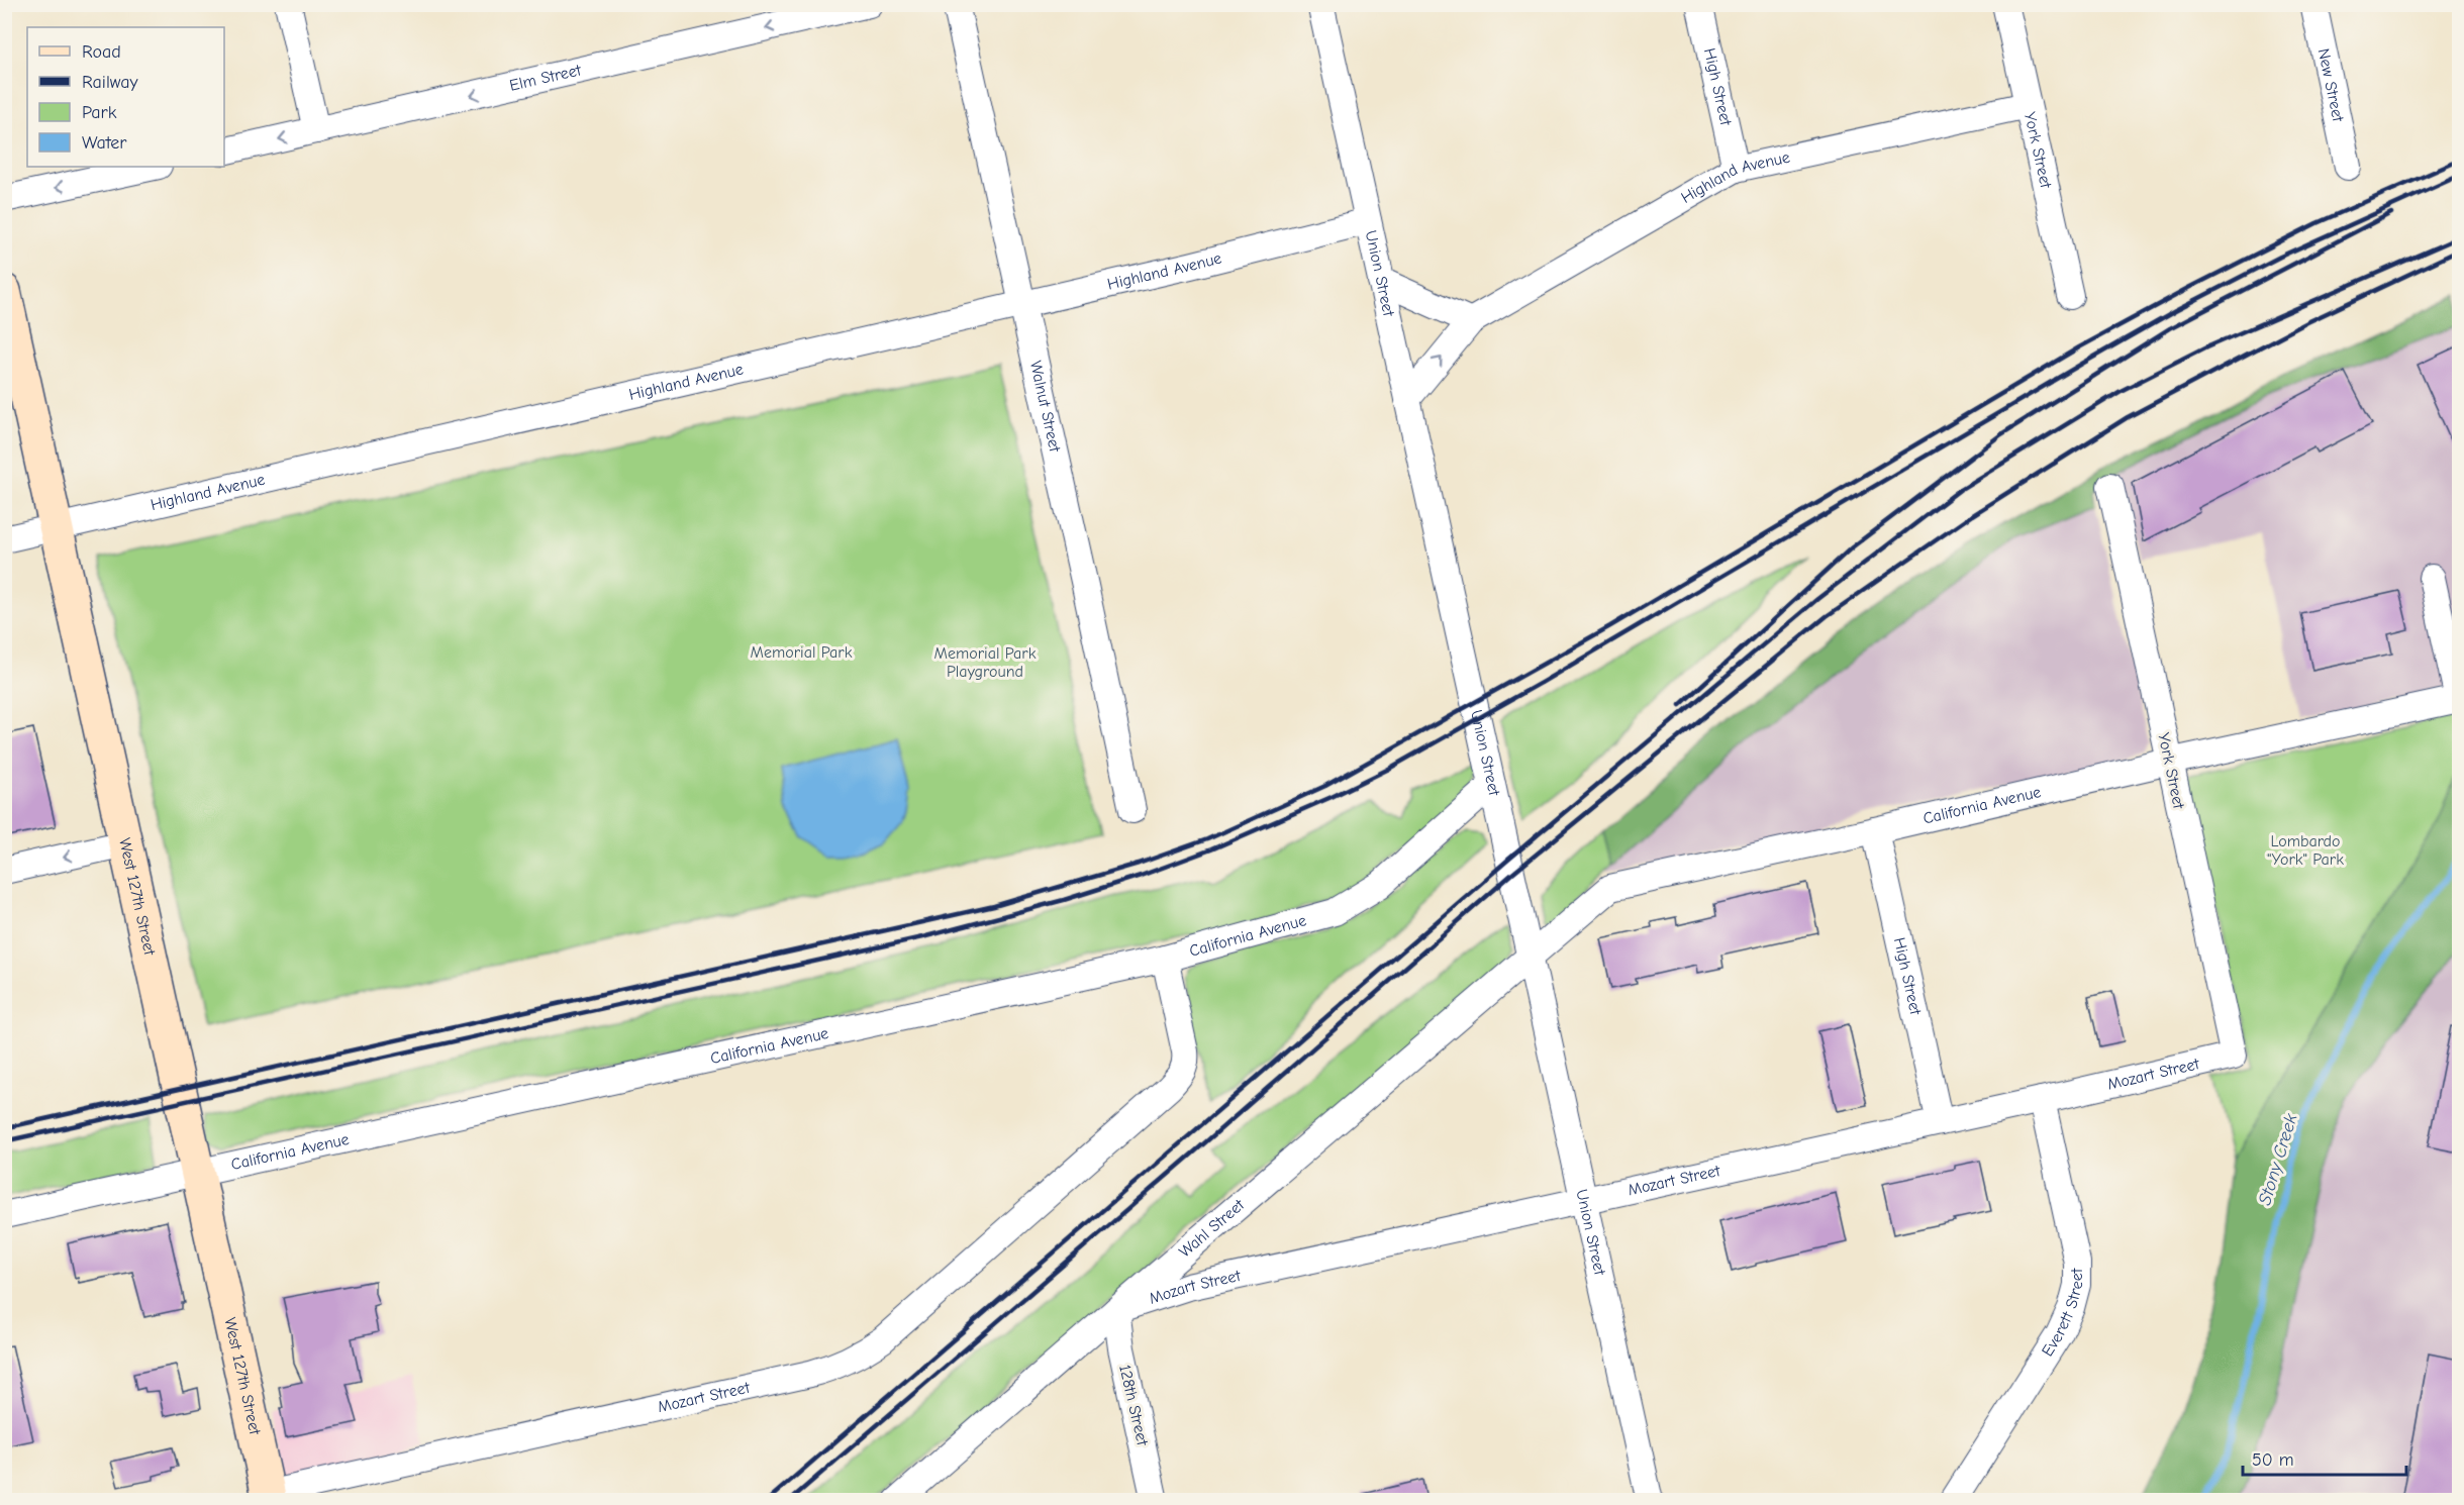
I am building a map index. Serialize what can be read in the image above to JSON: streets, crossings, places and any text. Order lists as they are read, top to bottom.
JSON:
{
  "streets": {
    "main road": ["West 127th Street"],
    "street": [
      "Elm Street",
      "New Street",
      "High Street",
      "York Street",
      "Highland Avenue",
      "Union Street",
      "Walnut Street",
      "California Avenue",
      "Mozart Street",
      "Wahl Street",
      "Everett Street",
      "128th Street"
    ]
  },
  "crossings": [
    ["High Street", "Highland Avenue"],
    ["High Street", "California Avenue"],
    ["High Street", "Mozart Street"],
    ["York Street", "Highland Avenue"],
    ["York Street", "California Avenue"],
    ["York Street", "Mozart Street"],
    ["Highland Avenue", "Union Street"],
    ["Highland Avenue", "Walnut Street"],
    ["Highland Avenue", "West 127th Street"],
    ["Union Street", "California Avenue"],
    ["Union Street", "Mozart Street"],
    ["Union Street", "Wahl Street"],
    ["California Avenue", "West 127th Street"],
    ["California Avenue", "Mozart Street"],
    ["California Avenue", "Wahl Street"],
    ["West 127th Street", "Mozart Street"],
    ["Mozart Street", "Wahl Street"],
    ["Mozart Street", "Everett Street"],
    ["Mozart Street", "128th Street"],
    ["Wahl Street", "128th Street"]
  ],
  "one_way": ["Elm Street"],
  "water": ["Stony Creek"],
  "parks": ["Memorial Park", "Memorial Park Playground", "Lombardo \"York\" Park"],
  "legend": [
    "Road",
    "Railway",
    "Park",
    "Water"
  ],
  "scale_bar": "50 m"
}
